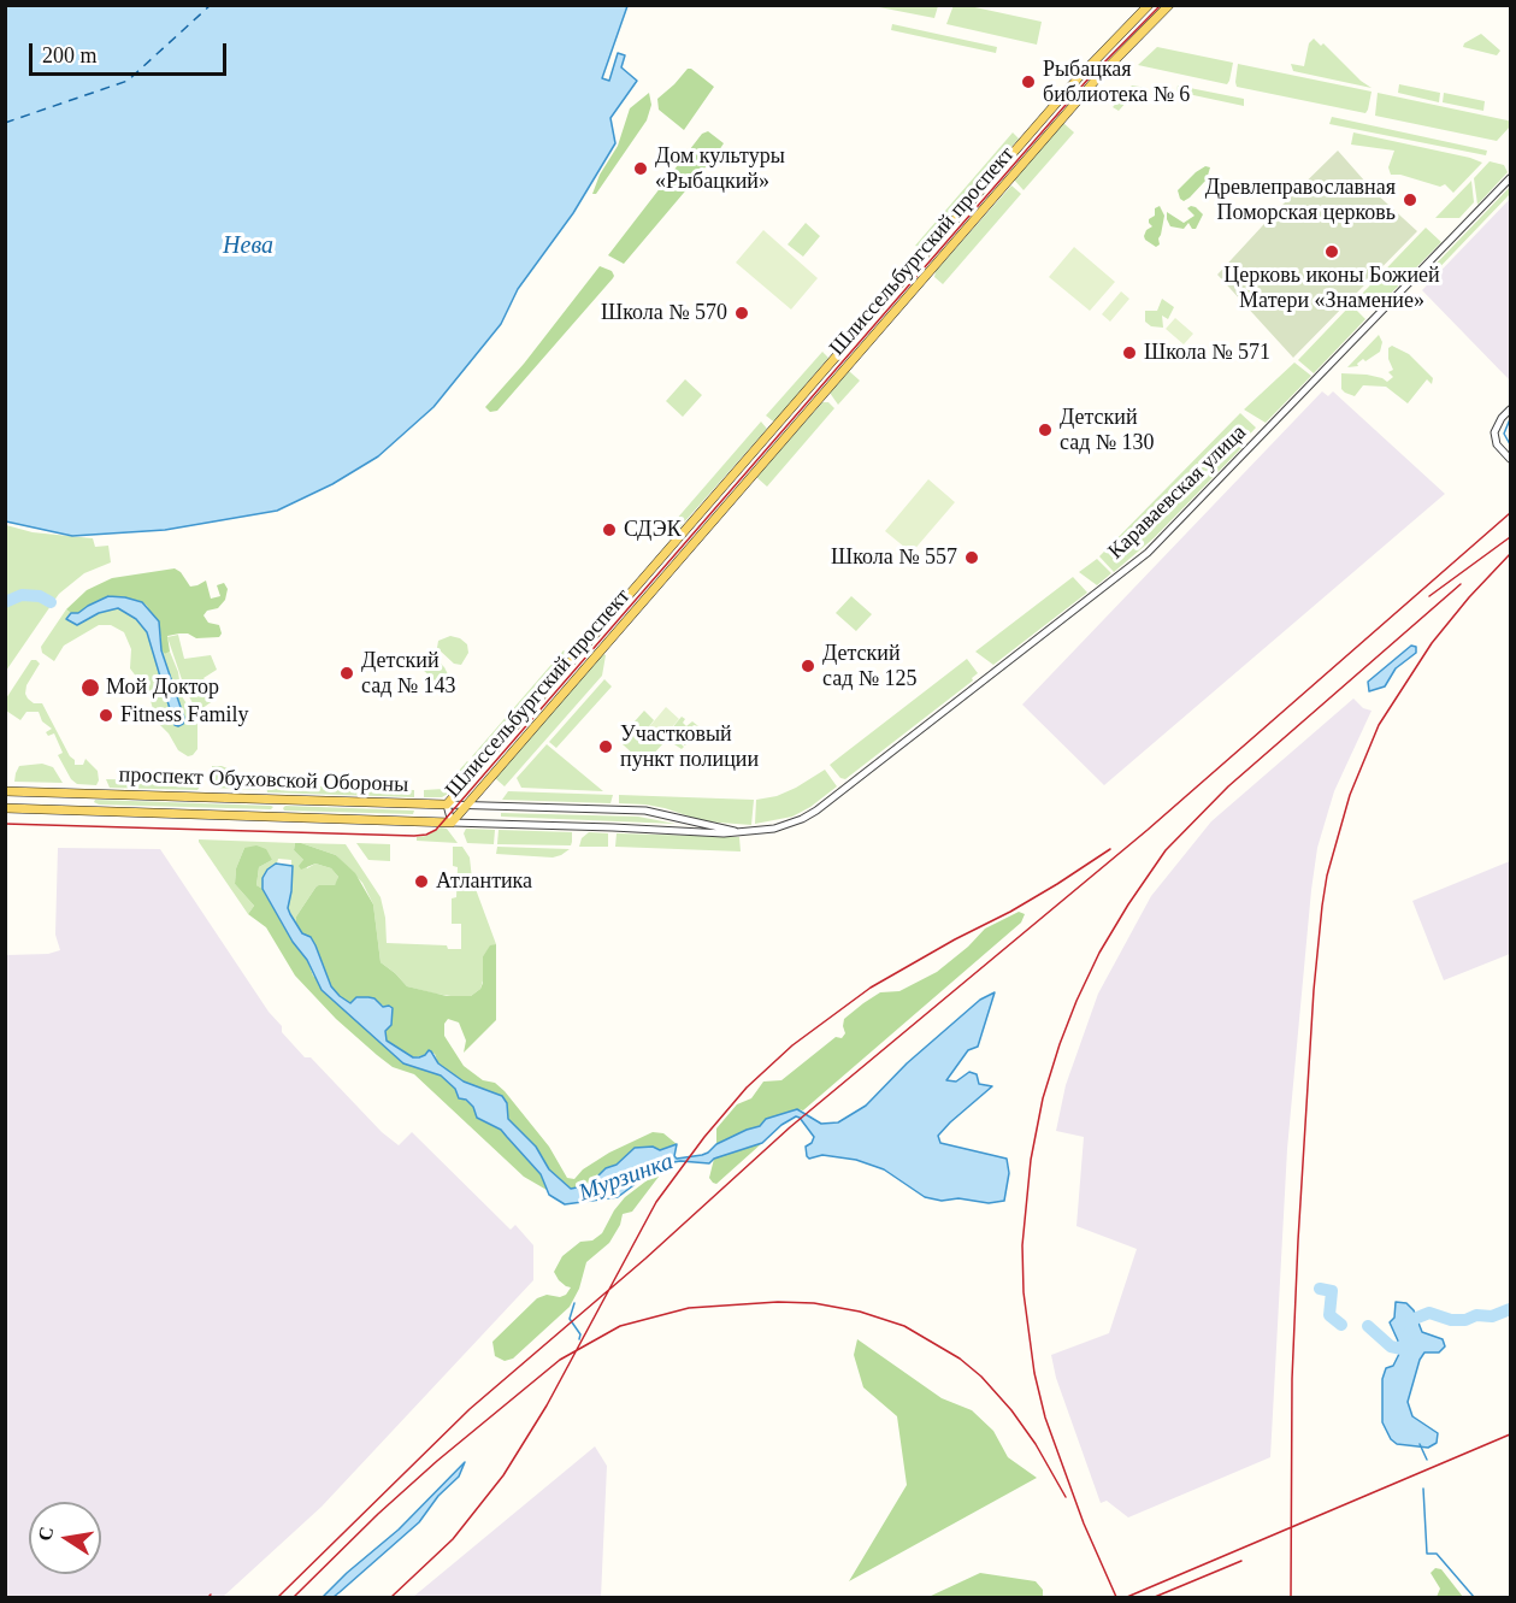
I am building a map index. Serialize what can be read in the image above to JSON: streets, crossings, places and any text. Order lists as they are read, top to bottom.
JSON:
{
  "streets": {
    "main road": ["Шлиссельбургский проспект", "проспект Обуховской Обороны"],
    "street": ["Караваевская улица"]
  },
  "crossings": [
    ["Шлиссельбургский проспект", "проспект Обуховской Обороны"],
    ["Караваевская улица", "проспект Обуховской Обороны"]
  ],
  "water": ["Нева", "Мурзинка"],
  "places": [
    "Рыбацкая библиотека № 6",
    "Дом культуры «Рыбацкий»",
    "Древлеправославная Поморская церковь",
    "Церковь иконы Божией Матери «Знамение»",
    "Школа № 570",
    "Школа № 571",
    "Детский сад № 130",
    "СДЭК",
    "Школа № 557",
    "Детский сад № 125",
    "Детский сад № 143",
    "Мой Доктор",
    "Fitness Family",
    "Участковый пункт полиции",
    "Атлантика"
  ],
  "scale_bar": "200 m",
  "north": "left"
}
